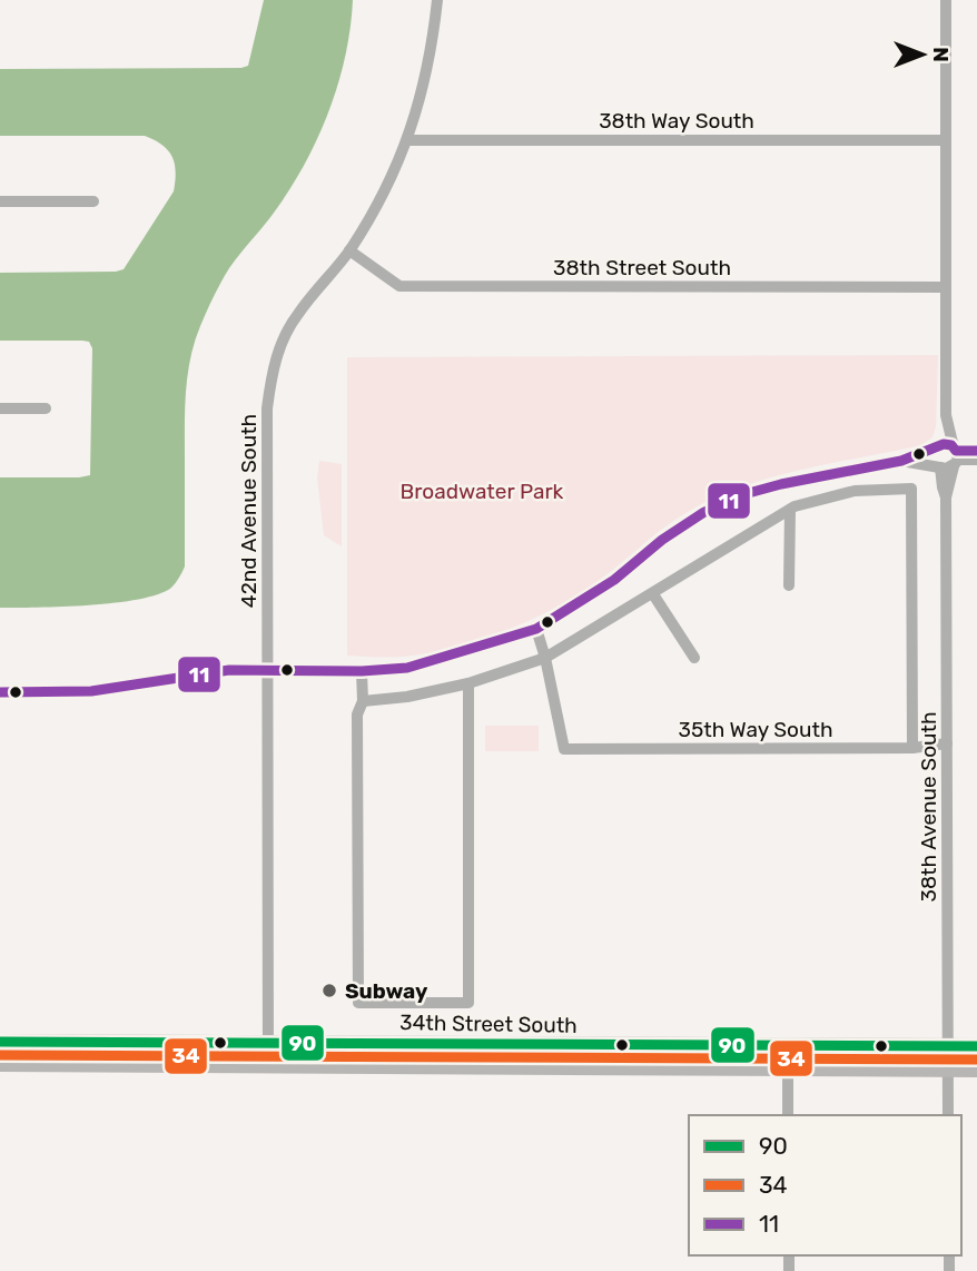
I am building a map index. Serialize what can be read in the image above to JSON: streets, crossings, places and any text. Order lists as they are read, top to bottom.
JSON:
{
  "streets": {
    "highway": ["34th Street South"],
    "street": [
      "38th Way South",
      "38th Street South",
      "42nd Avenue South",
      "35th Way South",
      "38th Avenue South"
    ]
  },
  "crossings": [
    ["38th Way South", "42nd Avenue South"],
    ["38th Way South", "38th Avenue South"],
    ["38th Street South", "42nd Avenue South"],
    ["38th Street South", "38th Avenue South"],
    ["42nd Avenue South", "34th Street South"],
    ["35th Way South", "38th Avenue South"],
    ["38th Avenue South", "34th Street South"]
  ],
  "parks": ["Broadwater Park"],
  "places": ["Subway"],
  "lines": ["transit line 11", "transit line 90", "transit line 34"],
  "legend": ["90", "34", "11"],
  "north": "right"
}
